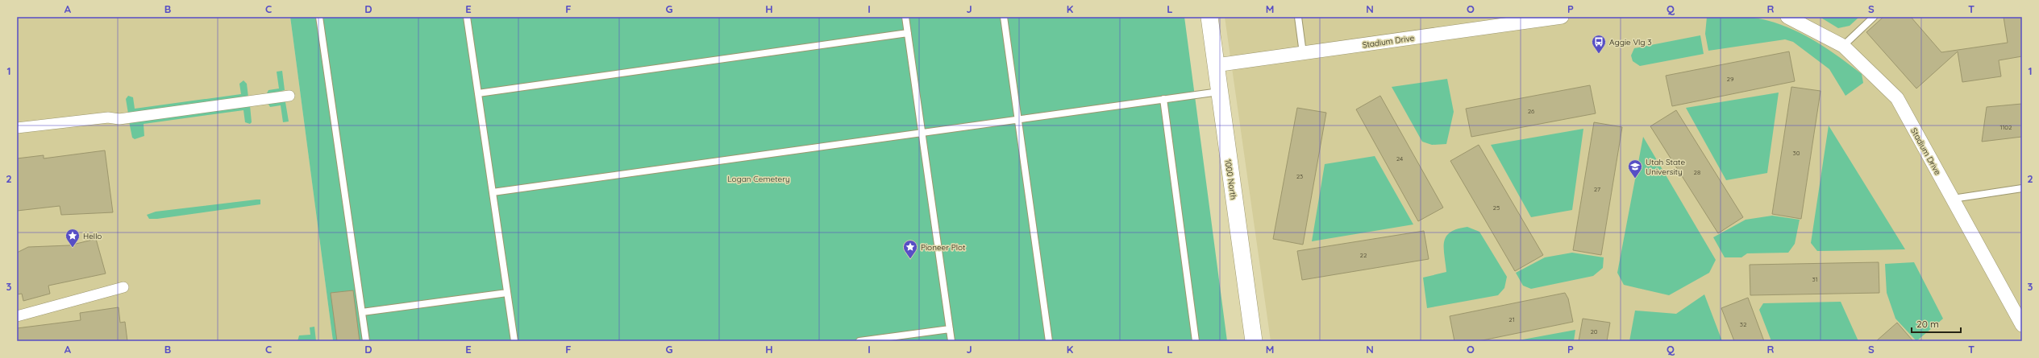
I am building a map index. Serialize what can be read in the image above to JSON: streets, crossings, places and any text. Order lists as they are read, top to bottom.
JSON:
{
  "streets": {
    "street": ["Stadium Drive", "1000 North"]
  },
  "crossings": [
    ["Stadium Drive", "1000 North"]
  ],
  "parks": ["Logan Cemetery"],
  "places": {
    "bus stop": ["Aggie Vlg 3"],
    "school or university": ["Utah State University"],
    "place": ["Hello", "Pioneer Plot"]
  },
  "house_numbers": [
    "29",
    "26",
    "1102",
    "30",
    "24",
    "28",
    "23",
    "27",
    "25",
    "22",
    "31",
    "21",
    "32",
    "20"
  ],
  "scale_bar": "20 m",
  "grid": {
    "columns": [
      "A",
      "B",
      "C",
      "D",
      "E",
      "F",
      "G",
      "H",
      "I",
      "J",
      "K",
      "L",
      "M",
      "N",
      "O",
      "P",
      "Q",
      "R",
      "S",
      "T"
    ],
    "rows": ["1", "2", "3"]
  }
}
